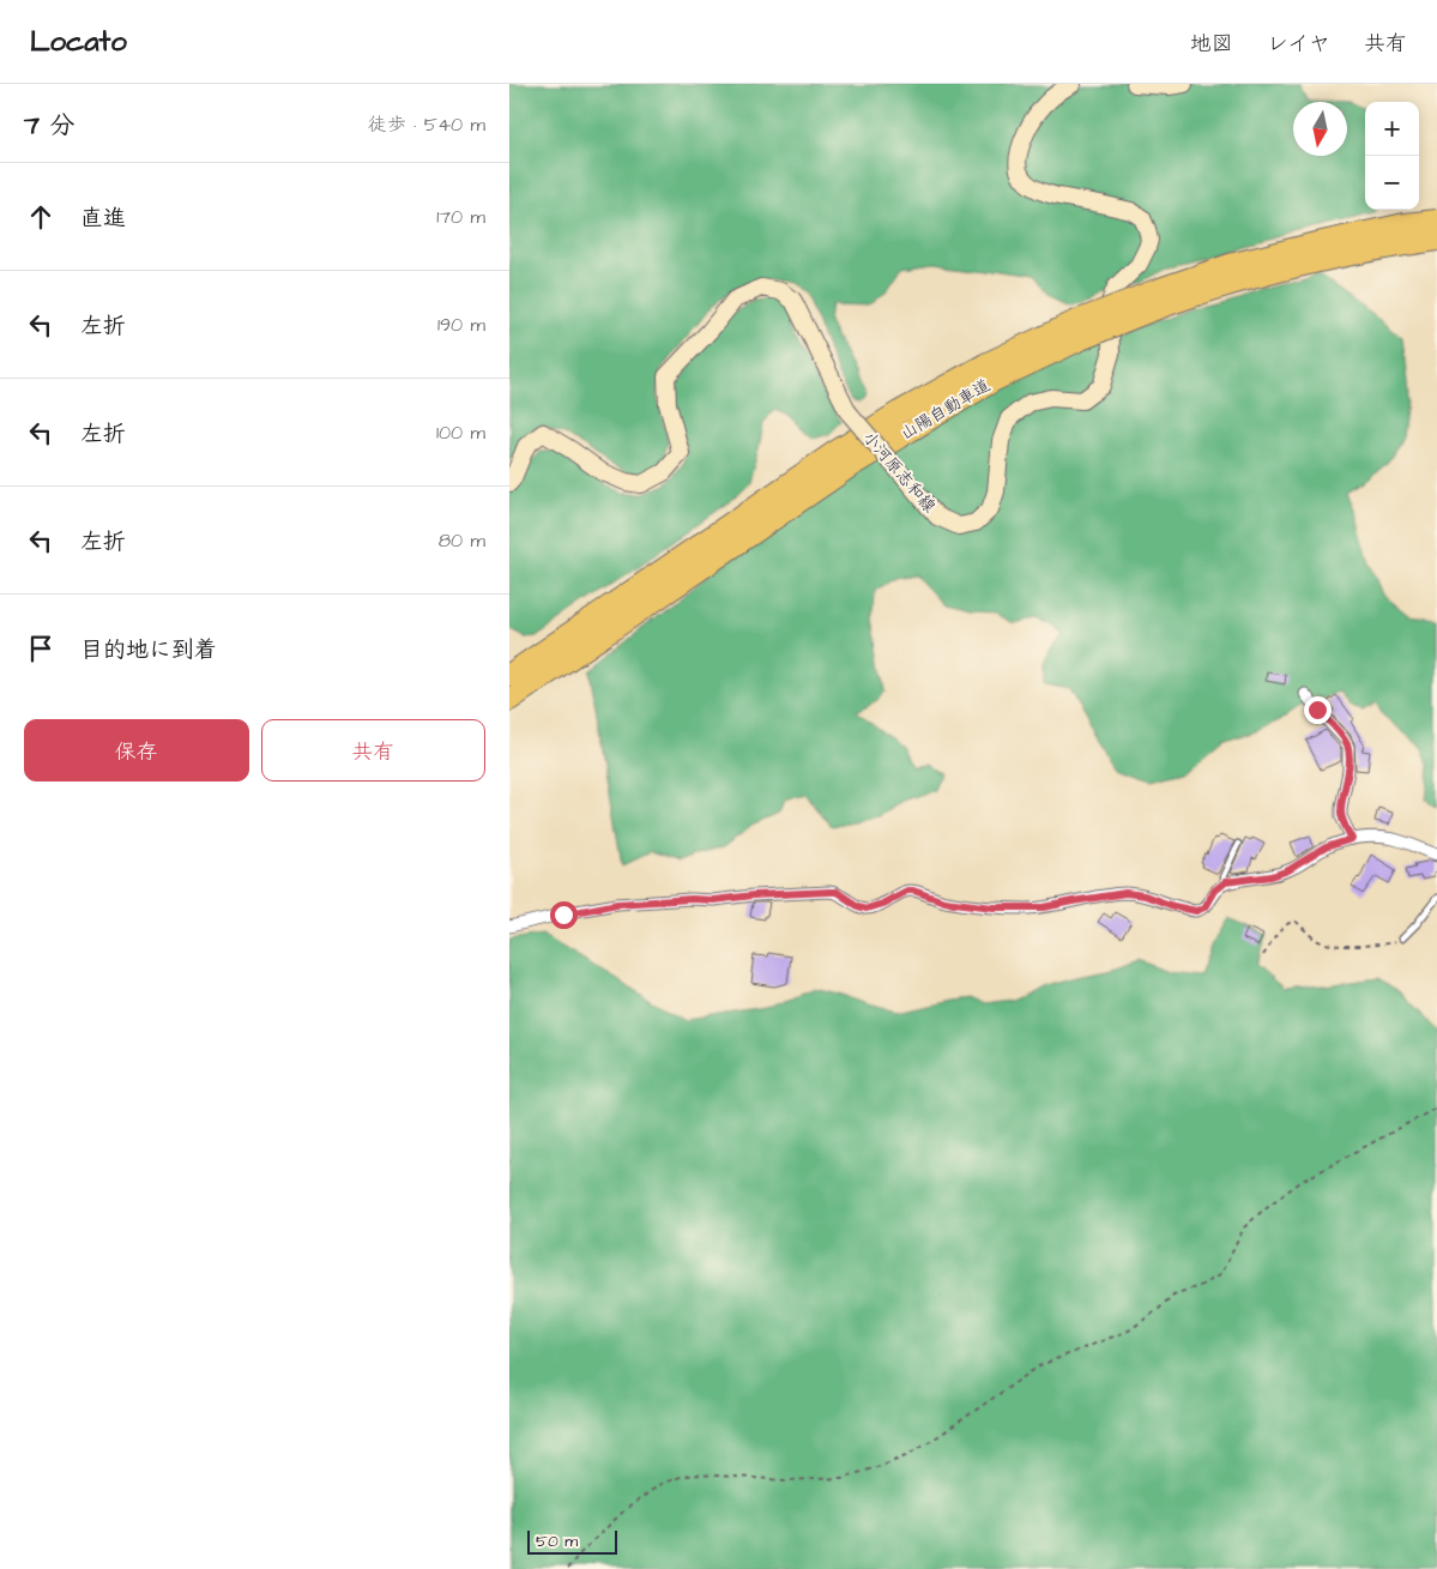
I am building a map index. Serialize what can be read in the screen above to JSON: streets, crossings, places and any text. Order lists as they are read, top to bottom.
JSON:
{
  "streets": {
    "highway": ["山陽自動車道"],
    "main road": ["小河原志和線"]
  },
  "scale_bar": "50 m",
  "north": "bottom",
  "page": {
    "header": "Locato",
    "nav": ["地図", "レイヤ", "共有"],
    "heading": ["7 分", "徒歩 · 540 m"],
    "map_buttons": ["+", "−"],
    "list": [
      ["直進", "170 m"],
      ["左折", "190 m"],
      ["左折", "100 m"],
      ["左折", "80 m"],
      "目的地に到着"
    ],
    "buttons": ["保存", "共有"],
    "scale": "50 m"
  }
}
